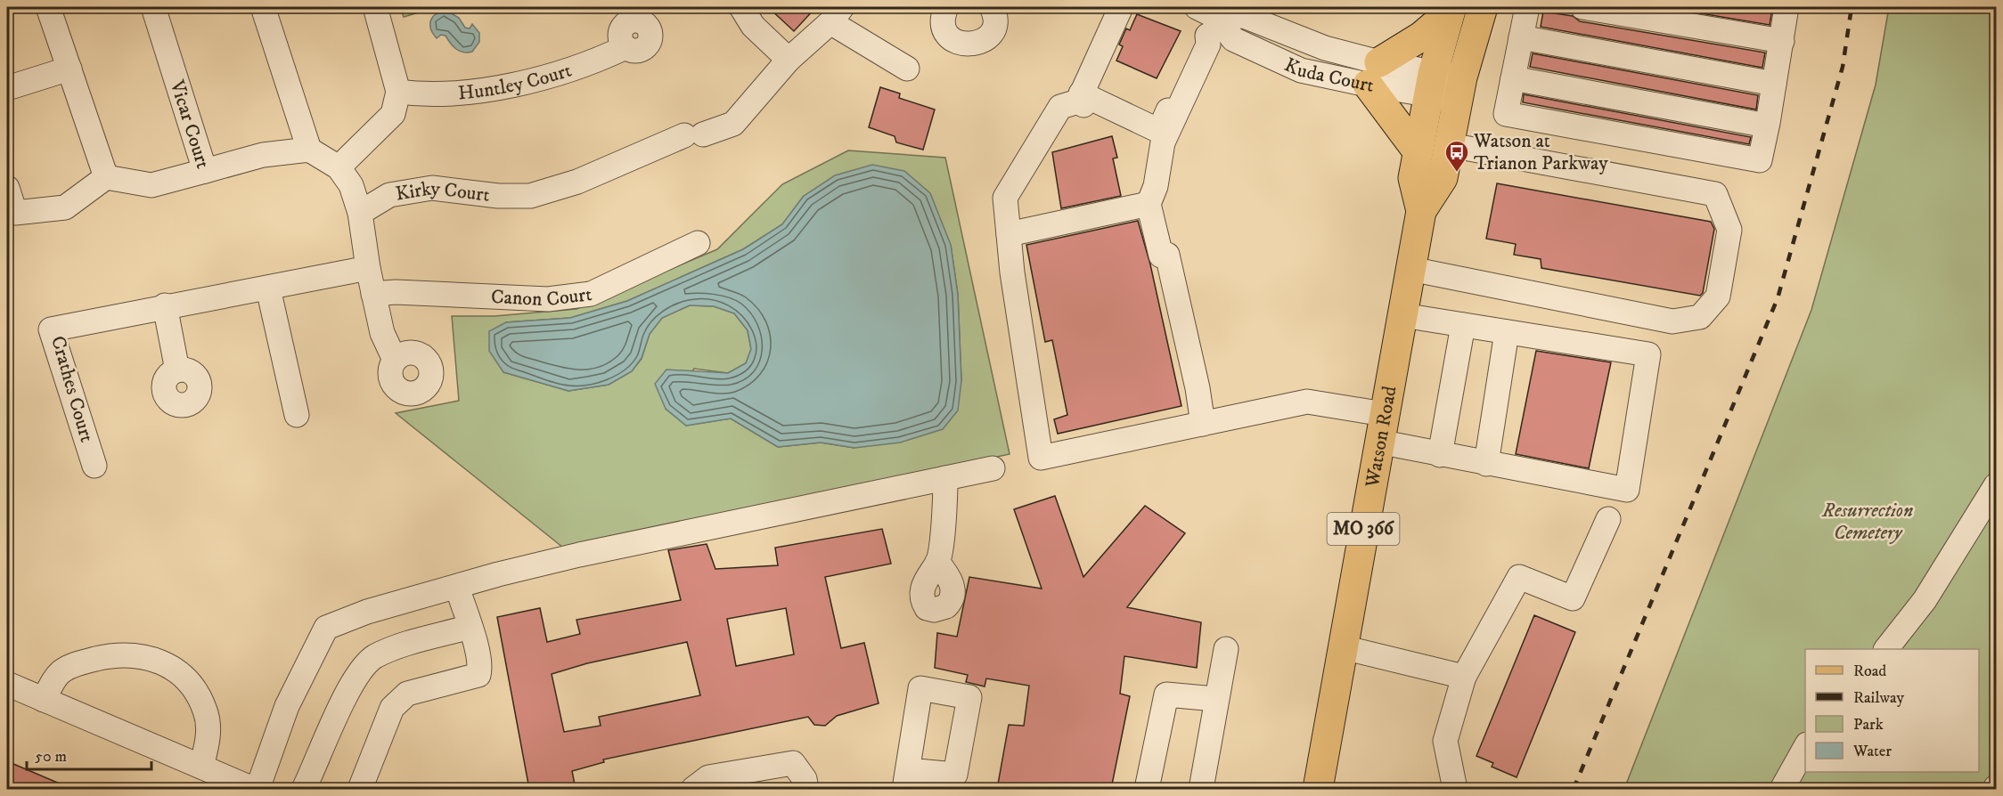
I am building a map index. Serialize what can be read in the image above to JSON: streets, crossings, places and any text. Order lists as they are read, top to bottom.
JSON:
{
  "streets": {
    "main road": ["Watson Road", "MO 366"],
    "street": [
      "Kuda Court",
      "Huntley Court",
      "Vicar Court",
      "Kirky Court",
      "Canon Court",
      "Crathes Court"
    ]
  },
  "crossings": [
    ["Kuda Court", "Watson Road"]
  ],
  "parks": ["Resurrection Cemetery"],
  "places": {
    "bus stop": ["Watson at Trianon Parkway"]
  },
  "legend": [
    "Road",
    "Railway",
    "Park",
    "Water"
  ],
  "scale_bar": "50 m"
}
